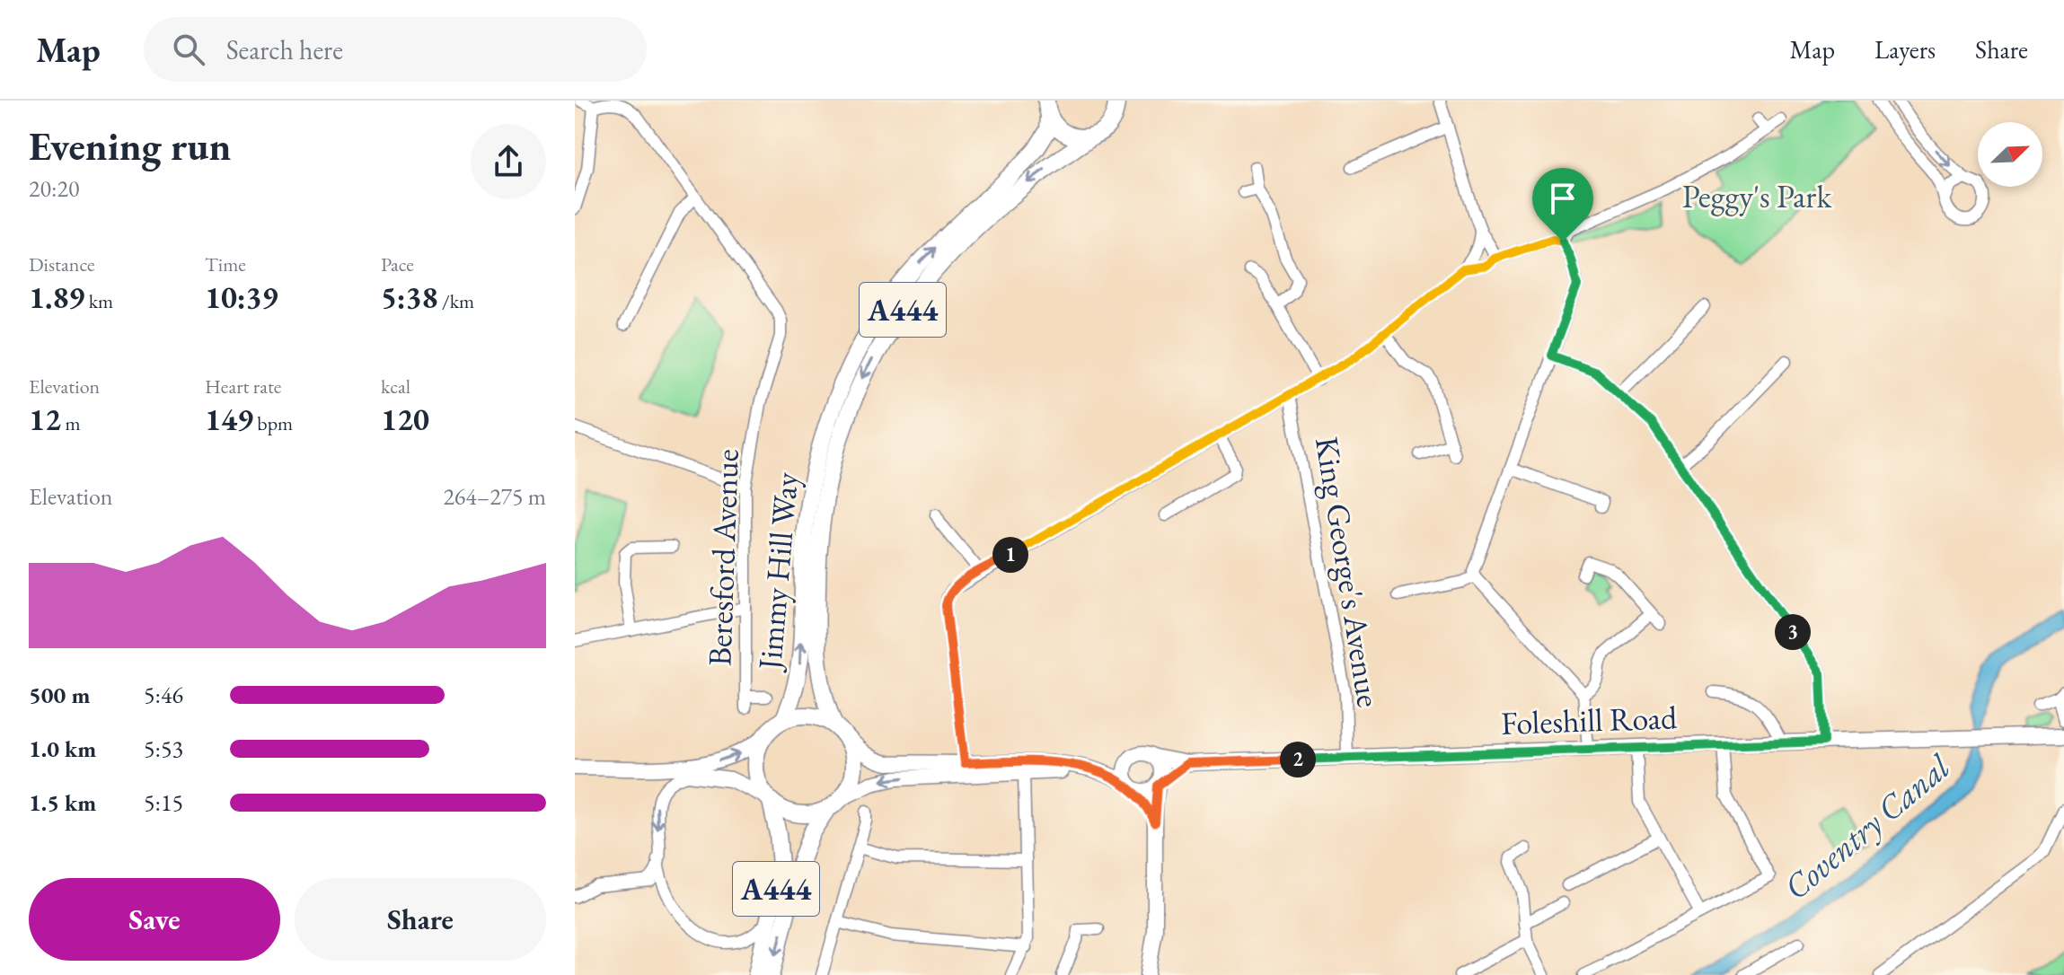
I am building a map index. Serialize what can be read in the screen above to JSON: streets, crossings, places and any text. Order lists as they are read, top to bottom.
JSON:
{
  "streets": {
    "highway": ["A444", "Jimmy Hill Way"],
    "main road": ["Foleshill Road"],
    "street": ["Beresford Avenue", "King George's Avenue"]
  },
  "crossings": [
    ["A444", "Jimmy Hill Way"],
    ["King George's Avenue", "Foleshill Road"]
  ],
  "water": ["Coventry Canal"],
  "parks": ["Peggy's Park"],
  "north": "top right",
  "page": {
    "header": "Map",
    "search": "Search here",
    "nav": ["Map", "Layers", "Share"],
    "heading": ["Evening run", "20:20"],
    "stats": [
      ["Distance", "1.89 km"],
      ["Time", "10:39"],
      ["Pace", "5:38 /km"],
      ["Elevation", "12 m"],
      ["Heart rate", "149 bpm"],
      ["kcal", "120"]
    ],
    "chart": ["Elevation", "264–275 m"],
    "pins": ["1", "3", "2"],
    "list": [
      {
        "name": "500 m",
        "note": "5:46"
      },
      {
        "name": "1.0 km",
        "note": "5:53"
      },
      {
        "name": "1.5 km",
        "note": "5:15"
      }
    ],
    "buttons": ["Save", "Share"]
  }
}
